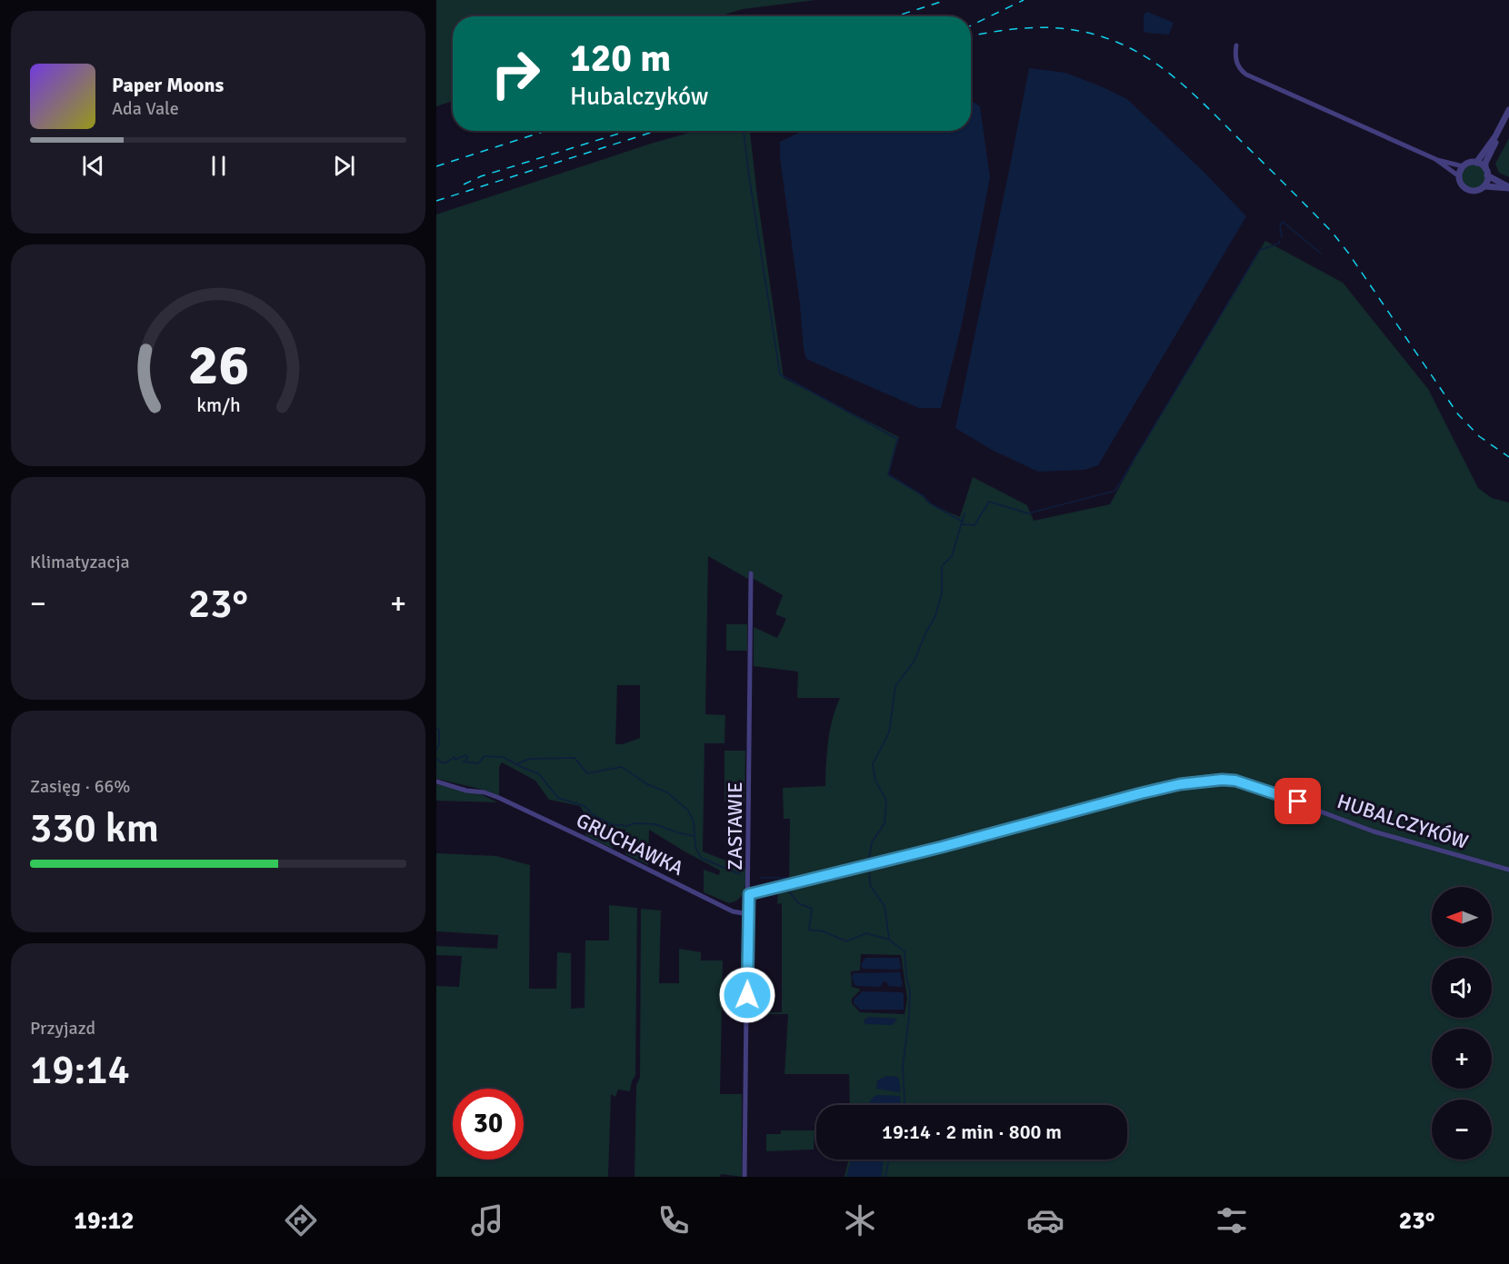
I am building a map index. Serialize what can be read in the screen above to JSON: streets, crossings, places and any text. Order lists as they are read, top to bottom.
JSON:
{
  "streets": {
    "street": ["HUBALCZYKÓW", "ZASTAWIE", "GRUCHAWKA"]
  },
  "crossings": [
    ["HUBALCZYKÓW", "ZASTAWIE"],
    ["ZASTAWIE", "GRUCHAWKA"]
  ],
  "north": "left",
  "page": {
    "turn": ["120 m", "Hubalczyków"],
    "song": ["Paper Moons", "Ada Vale"],
    "tile": [
      "Klimatyzacja",
      ["Zasięg · 66%", "330 km"],
      ["Przyjazd", "19:14"]
    ],
    "heat": ["−", "23°", "+"],
    "map_buttons": ["+", "−"],
    "limit": "30",
    "trip": "19:14 · 2 min · 800 m",
    "tabs": ["19:12", "23°"],
    "gauge": ["26", "km/h"]
  }
}
